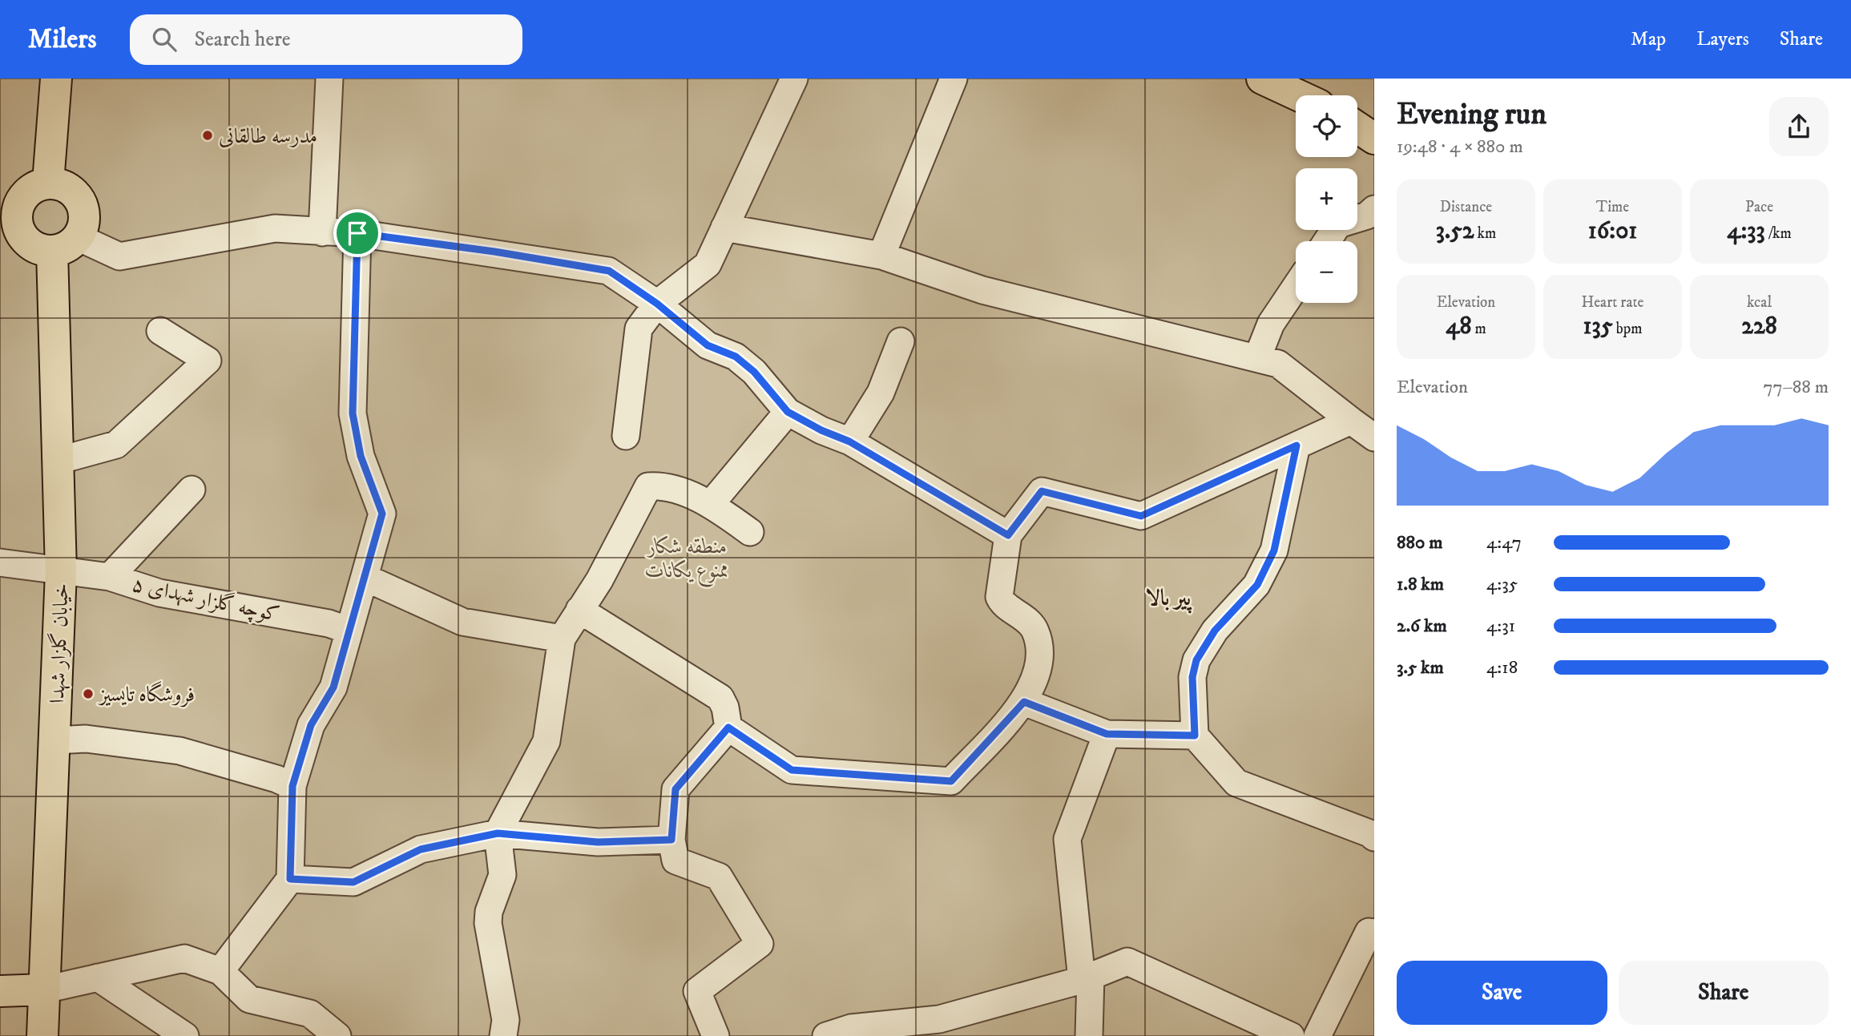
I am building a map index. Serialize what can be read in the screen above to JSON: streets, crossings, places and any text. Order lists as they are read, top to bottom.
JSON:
{
  "streets": {
    "main road": ["خیابان گلزار شهدا"],
    "street": ["کوچه گلزار شهدای ۵"]
  },
  "crossings": [
    ["کوچه گلزار شهدای ۵", "خیابان گلزار شهدا"]
  ],
  "districts": ["پیر بالا"],
  "parks": ["منطقه شکار ممنوع یکانات"],
  "places": ["مدرسه طالقانی", "فروشگاه تایسیز"],
  "page": {
    "header": "Milers",
    "search": "Search here",
    "nav": ["Map", "Layers", "Share"],
    "heading": ["Evening run", "19:48 · 4 × 880 m"],
    "map_buttons": ["+", "−"],
    "stats": [
      ["Distance", "3.52 km"],
      ["Time", "16:01"],
      ["Pace", "4:33 /km"],
      ["Elevation", "48 m"],
      ["Heart rate", "135 bpm"],
      ["kcal", "228"]
    ],
    "chart": ["Elevation", "77–88 m"],
    "list": [
      {
        "name": "880 m",
        "note": "4:47"
      },
      {
        "name": "1.8 km",
        "note": "4:35"
      },
      {
        "name": "2.6 km",
        "note": "4:31"
      },
      {
        "name": "3.5 km",
        "note": "4:18"
      }
    ],
    "buttons": ["Save", "Share"]
  }
}
